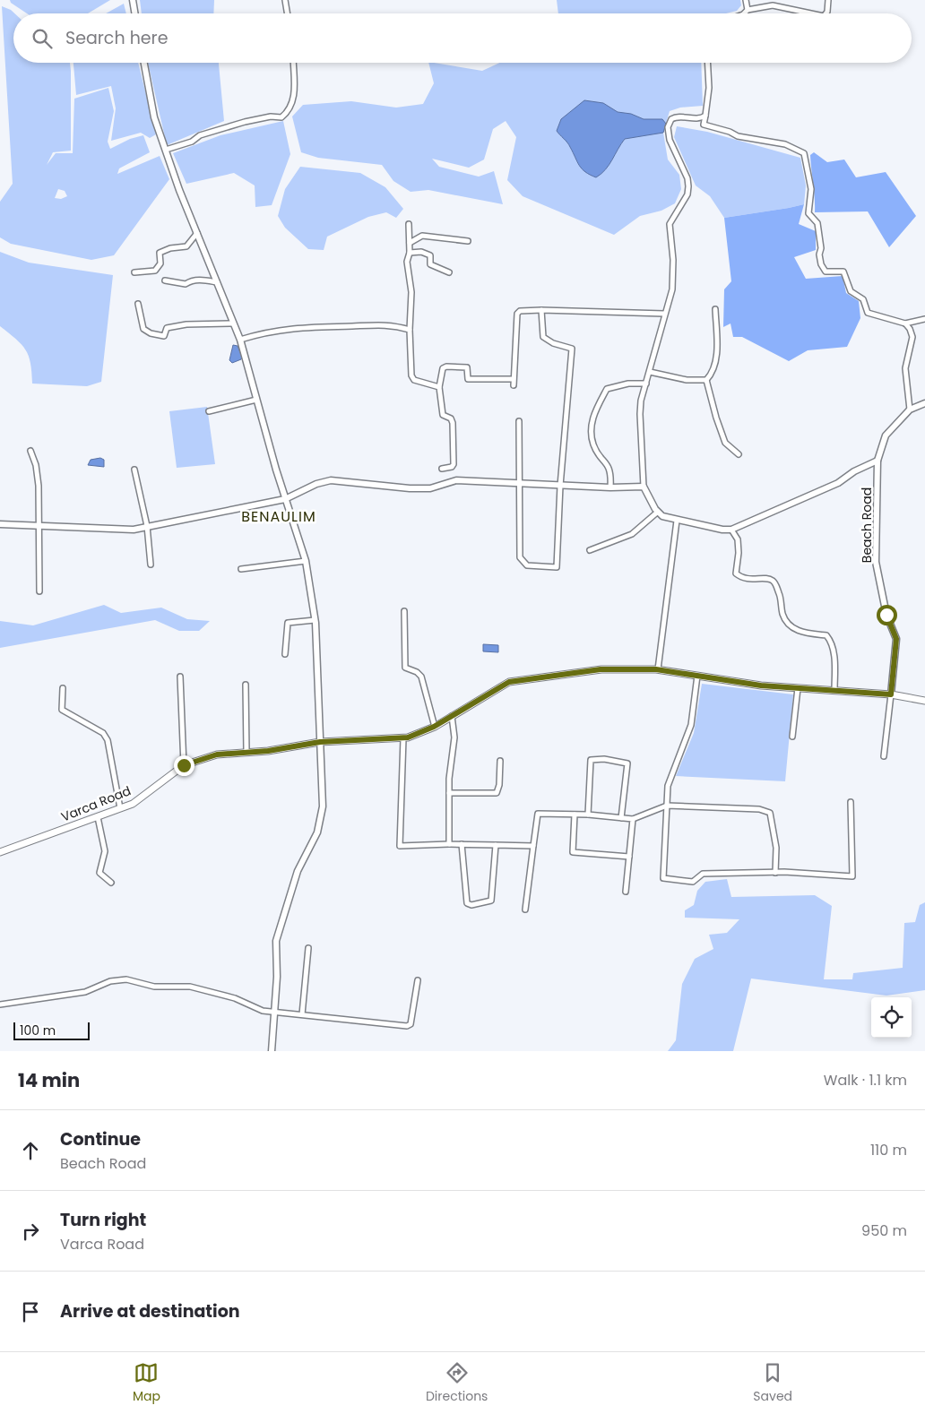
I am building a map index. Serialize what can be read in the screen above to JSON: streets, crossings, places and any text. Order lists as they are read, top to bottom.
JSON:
{
  "streets": {
    "main road": ["Varca Road"],
    "street": ["Beach Road"]
  },
  "crossings": [
    ["Beach Road", "Varca Road"]
  ],
  "districts": ["BENAULIM"],
  "scale_bar": "100 m",
  "page": {
    "search": "Search here",
    "scale": "100 m",
    "heading": ["14 min", "Walk · 1.1 km"],
    "list": [
      ["Continue", "Beach Road", "110 m"],
      ["Turn right", "Varca Road", "950 m"],
      "Arrive at destination"
    ],
    "nav": ["Map", "Directions", "Saved"]
  }
}
